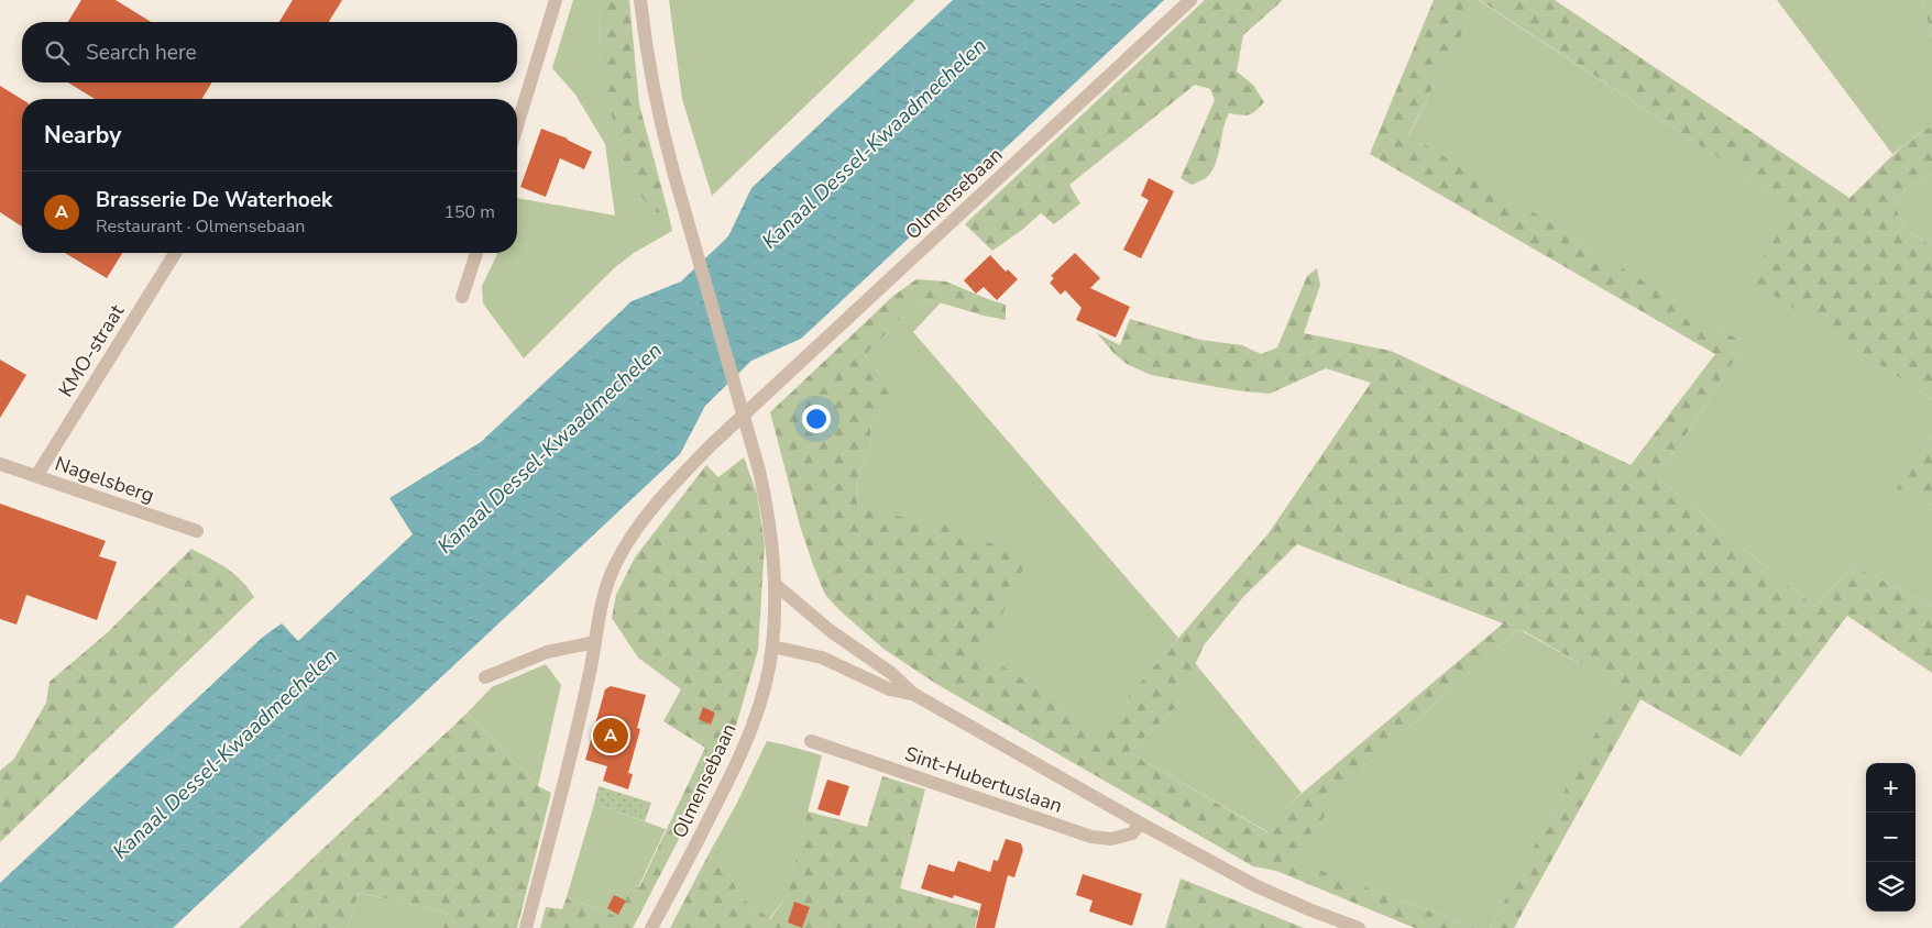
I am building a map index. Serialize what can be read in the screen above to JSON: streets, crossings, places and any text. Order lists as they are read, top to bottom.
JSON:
{
  "streets": {
    "street": [
      "Olmensebaan",
      "KMO-straat",
      "Nagelsberg",
      "Sint-Hubertuslaan"
    ]
  },
  "crossings": [
    ["Olmensebaan", "Sint-Hubertuslaan"],
    ["KMO-straat", "Nagelsberg"]
  ],
  "water": ["Kanaal Dessel-Kwaadmechelen"],
  "page": {
    "search": "Search here",
    "heading": "Nearby",
    "list": [
      {
        "mark": "A",
        "name": "Brasserie De Waterhoek",
        "note": "Restaurant · Olmensebaan",
        "value": "150 m"
      }
    ],
    "pins": "A",
    "map_buttons": ["+", "−"]
  }
}
